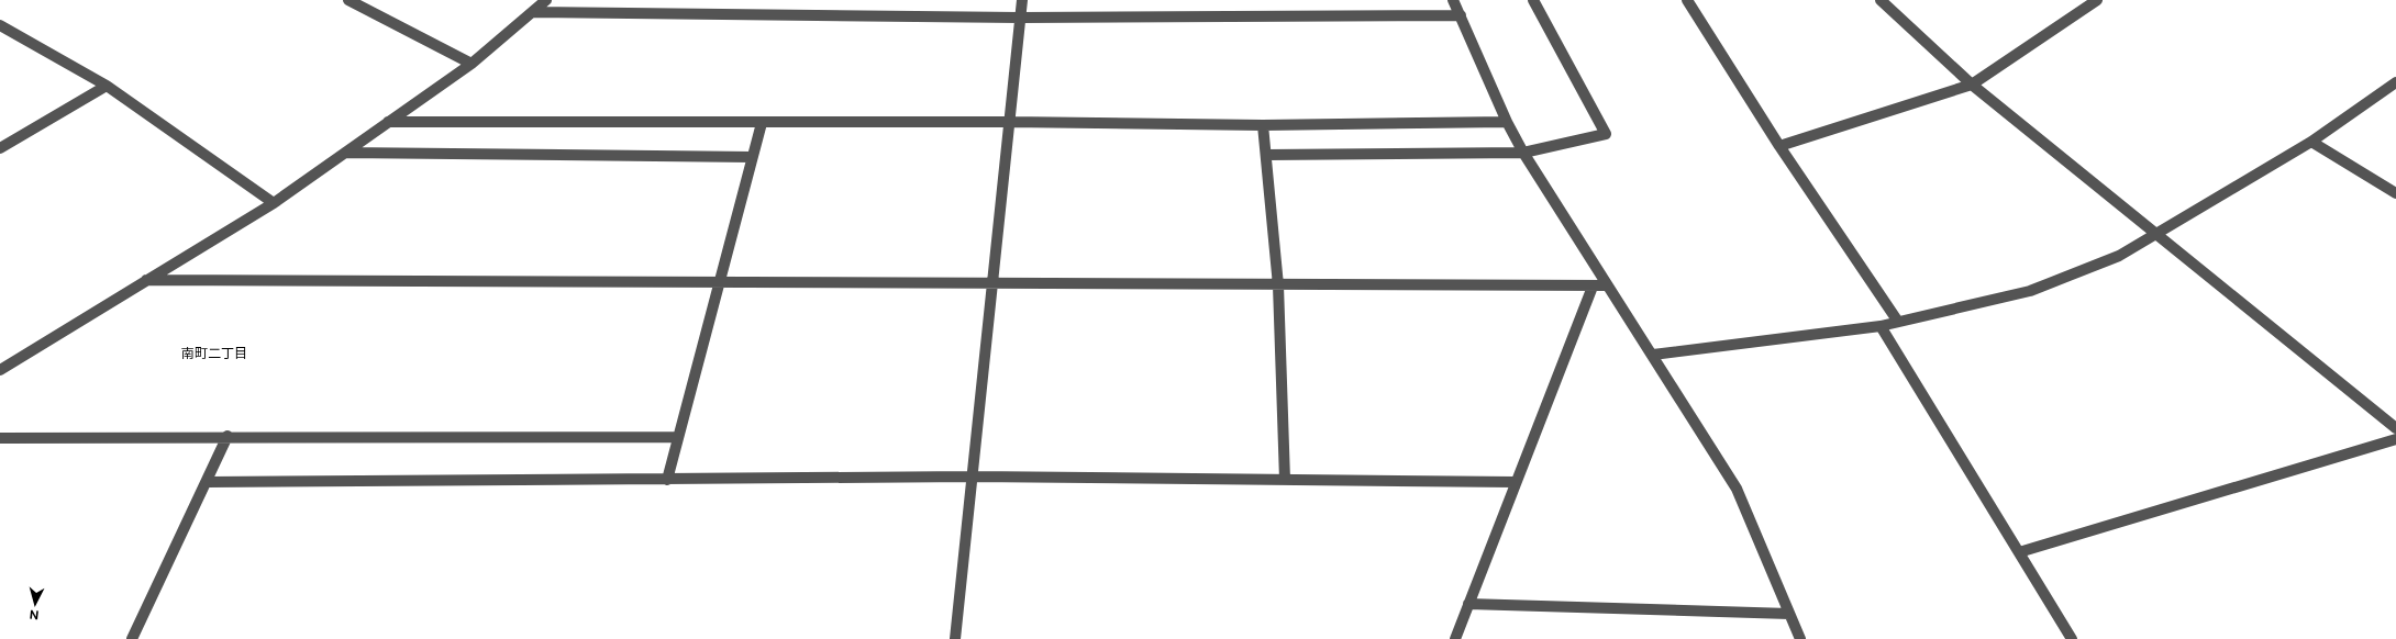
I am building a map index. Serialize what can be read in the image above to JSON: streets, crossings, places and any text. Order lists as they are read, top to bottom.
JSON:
{
  "districts": ["南町二丁目"],
  "north": "bottom"
}
